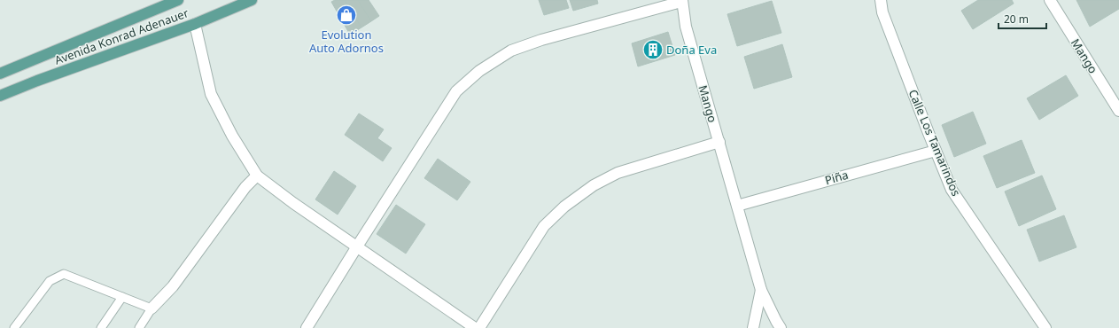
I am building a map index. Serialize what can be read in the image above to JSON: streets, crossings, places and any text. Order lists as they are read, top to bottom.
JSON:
{
  "streets": {
    "main road": ["Avenida Konrad Adenauer"],
    "street": ["Mango", "Calle Los Tamarindos", "Piña"]
  },
  "crossings": [
    ["Mango", "Piña"],
    ["Calle Los Tamarindos", "Piña"]
  ],
  "places": {
    "shop": ["Evolution Auto Adornos"],
    "building": ["Doña Eva"]
  },
  "scale_bar": "20 m"
}
